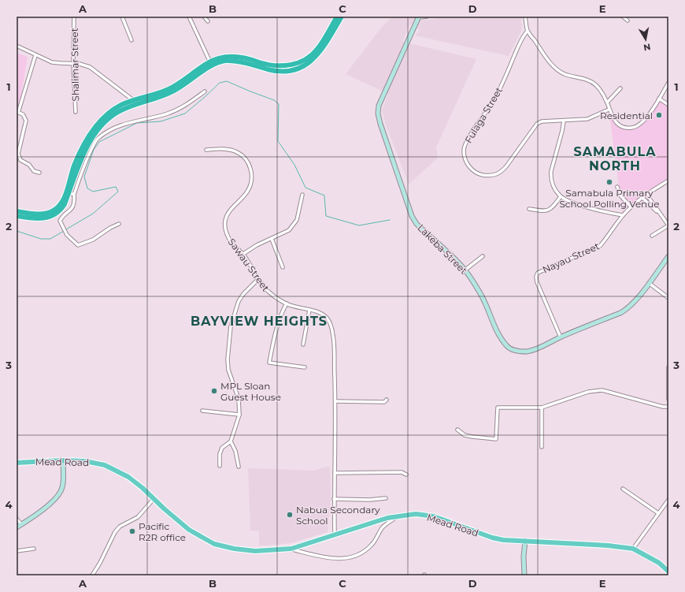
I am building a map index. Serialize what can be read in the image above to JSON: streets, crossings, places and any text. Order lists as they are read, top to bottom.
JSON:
{
  "streets": {
    "main road": ["Lakeba Street", "Mead Road"],
    "street": [
      "Shalimar Street",
      "Fulaga Street",
      "Nayau Street",
      "Sawau Street"
    ]
  },
  "crossings": [
    ["Lakeba Street", "Nayau Street"],
    ["Sawau Street", "Mead Road"]
  ],
  "districts": ["SAMABULA NORTH", "BAYVIEW HEIGHTS"],
  "places": [
    "Residential",
    "Samabula Primary School Polling Venue",
    "MPL Sloan Guest House",
    "Nabua Secondary School",
    "Pacific R2R office"
  ],
  "north": "bottom",
  "grid": {
    "columns": [
      "A",
      "B",
      "C",
      "D",
      "E"
    ],
    "rows": [
      "1",
      "2",
      "3",
      "4"
    ]
  }
}
